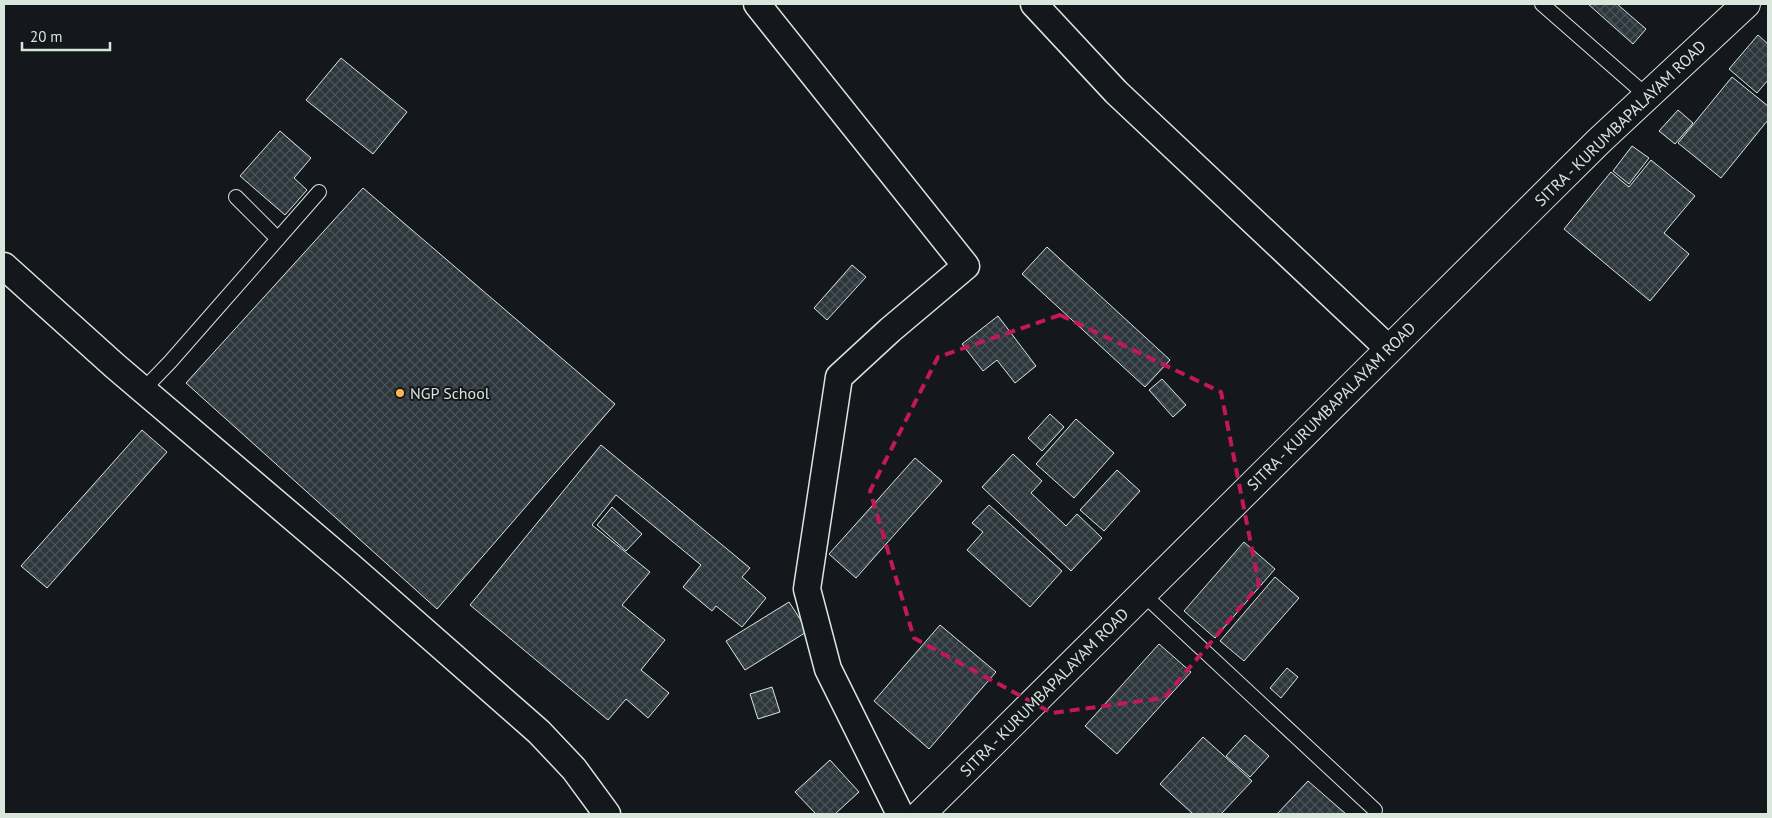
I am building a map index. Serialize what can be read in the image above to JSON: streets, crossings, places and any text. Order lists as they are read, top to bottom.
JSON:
{
  "streets": {
    "main road": ["SITRA - KURUMBAPALAYAM ROAD"]
  },
  "places": ["NGP School"],
  "scale_bar": "20 m"
}
